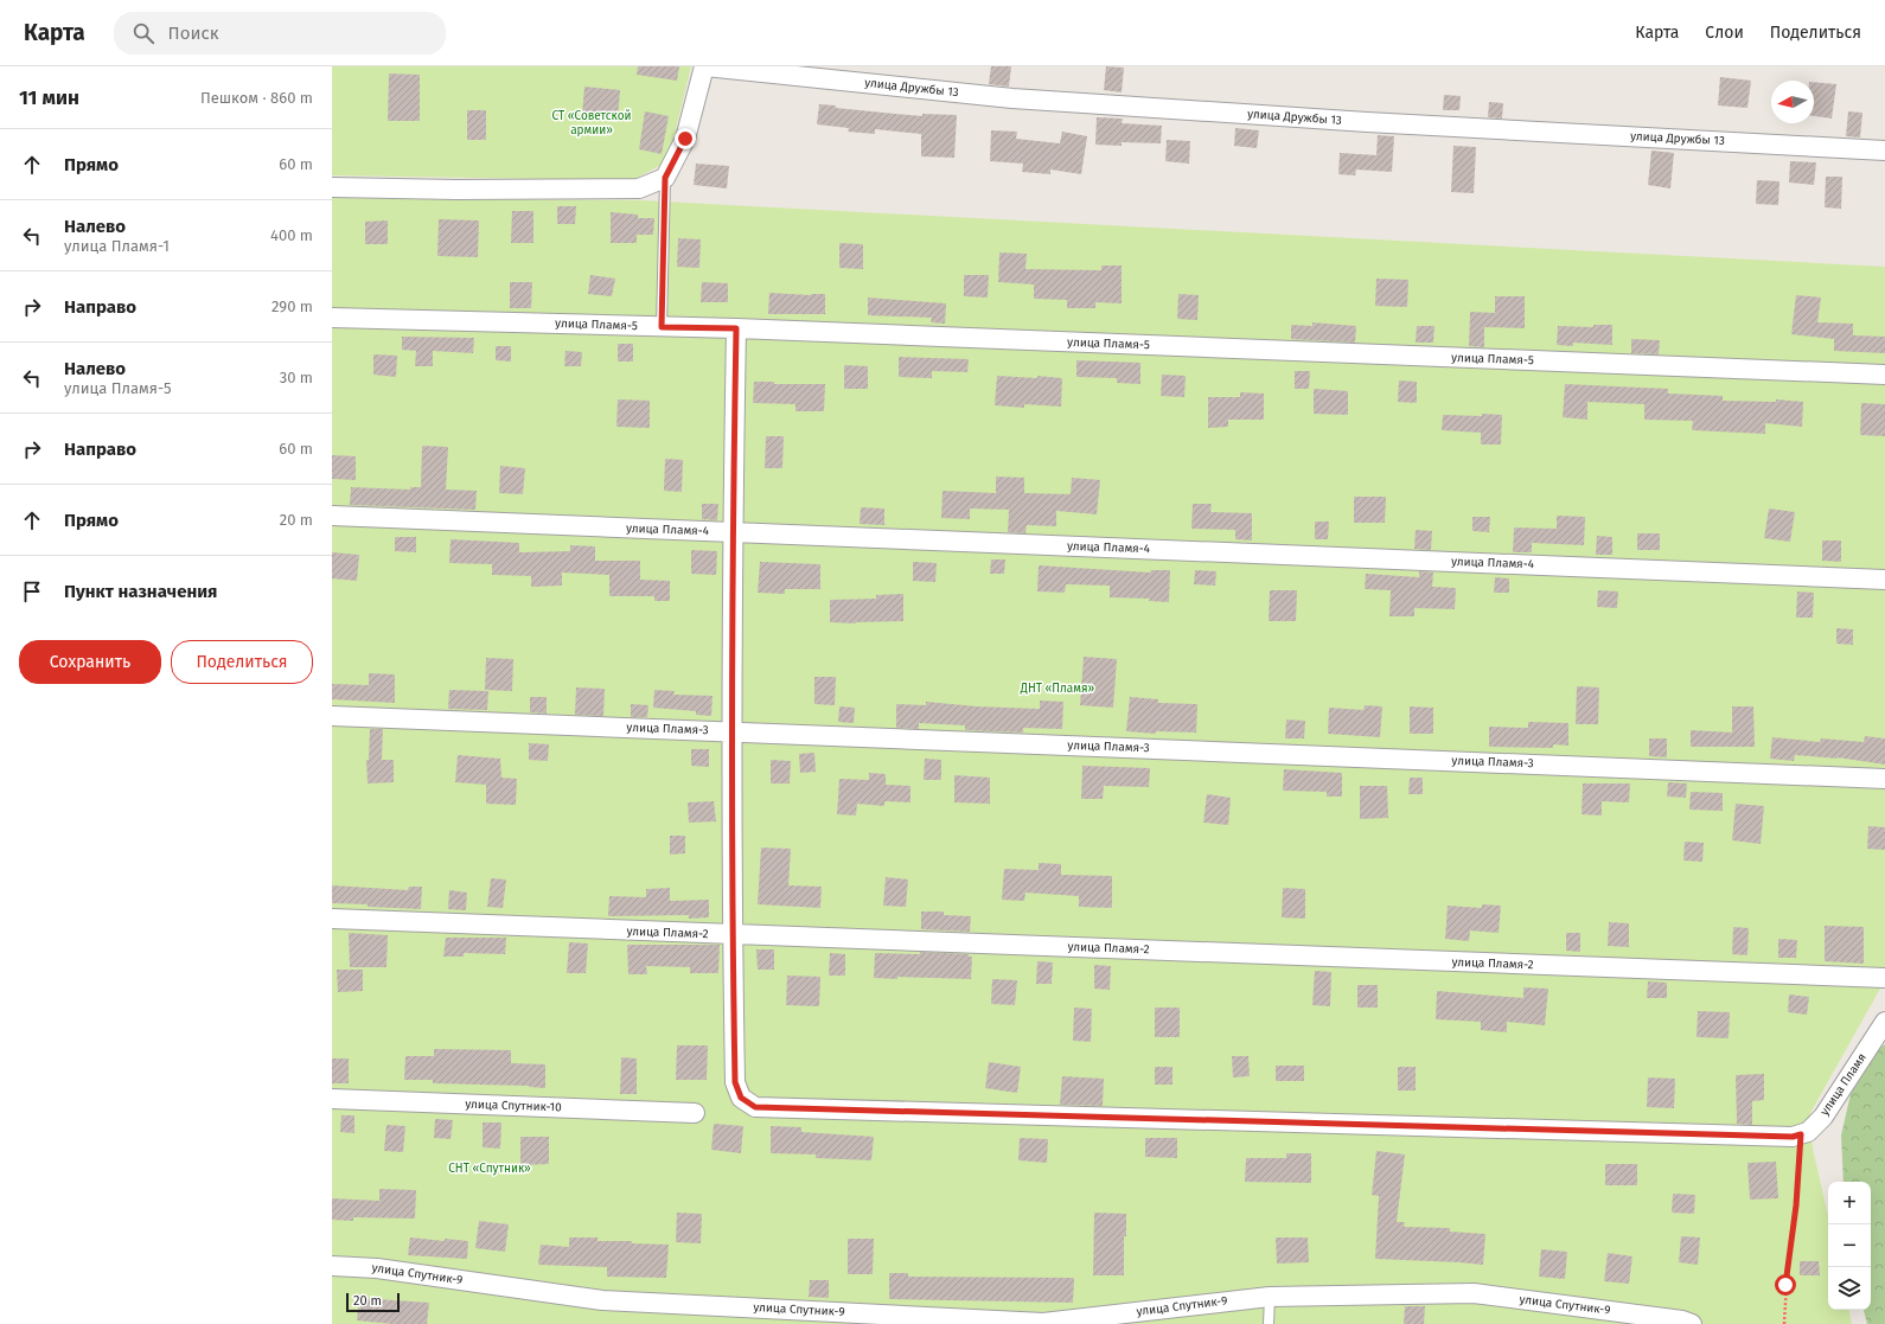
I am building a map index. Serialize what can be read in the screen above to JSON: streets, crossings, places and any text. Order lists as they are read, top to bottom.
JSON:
{
  "streets": {
    "street": [
      "улица Дружбы 13",
      "улица Пламя-5",
      "улица Пламя-4",
      "улица Пламя-3",
      "улица Пламя-2",
      "улица Пламя",
      "улица Спутник-10",
      "улица Спутник-9"
    ]
  },
  "parks": ["СТ «Советской армии»", "ДНТ «Пламя»", "СНТ «Спутник»"],
  "scale_bar": "20 m",
  "north": "left",
  "page": {
    "header": "Карта",
    "search": "Поиск",
    "nav": ["Карта", "Слои", "Поделиться"],
    "heading": ["11 мин", "Пешком · 860 m"],
    "list": [
      ["Прямо", "60 m"],
      ["Налево", "улица Пламя-1", "400 m"],
      ["Направо", "290 m"],
      ["Налево", "улица Пламя-5", "30 m"],
      ["Направо", "60 m"],
      ["Прямо", "20 m"],
      "Пункт назначения"
    ],
    "buttons": ["Сохранить", "Поделиться"],
    "map_buttons": ["+", "−"],
    "scale": "20 m"
  }
}
